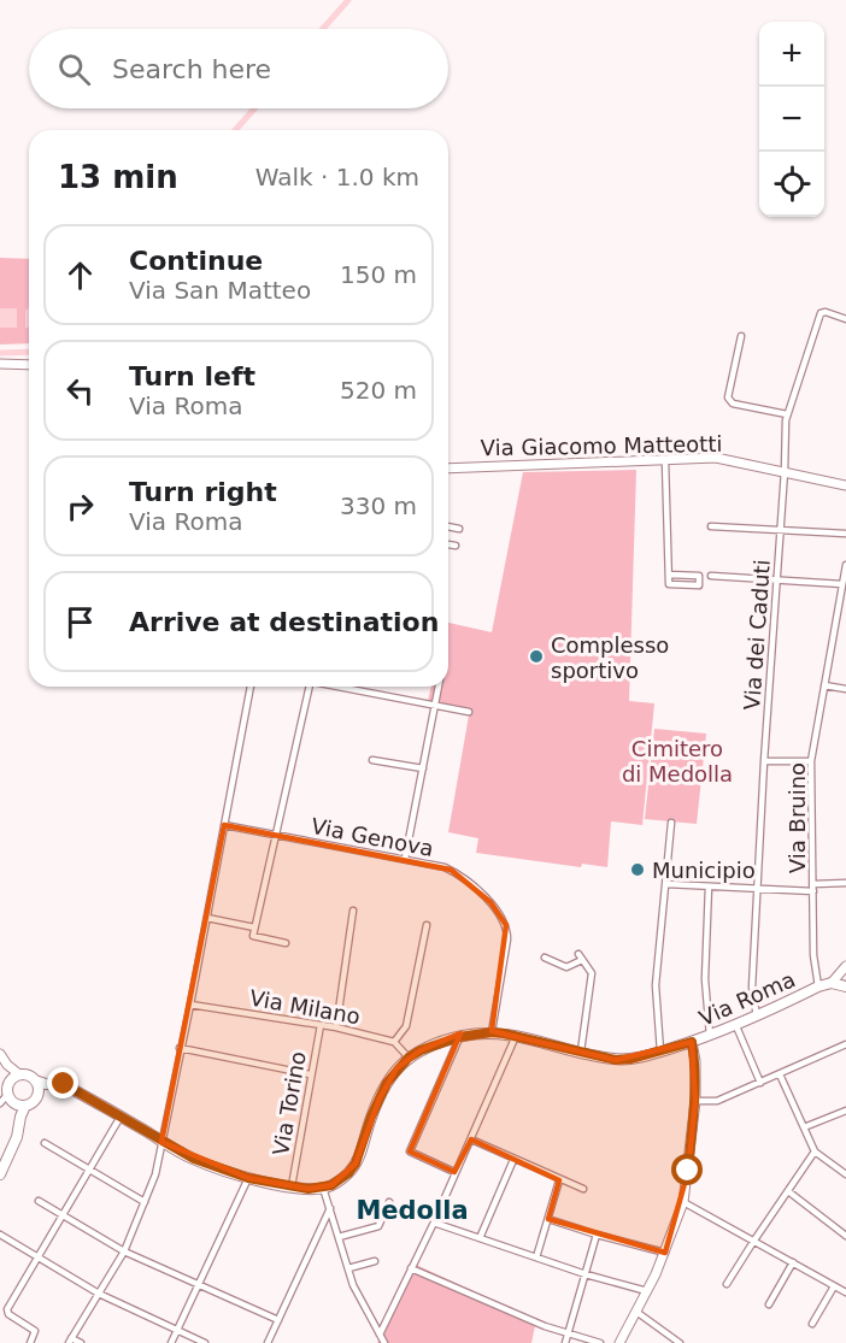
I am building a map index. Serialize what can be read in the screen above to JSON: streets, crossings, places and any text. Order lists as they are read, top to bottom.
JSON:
{
  "streets": {
    "main road": ["Via Roma"],
    "street": [
      "Via Giacomo Matteotti",
      "Via dei Caduti",
      "Via Bruino",
      "Via Genova",
      "Via Milano",
      "Via Torino"
    ]
  },
  "crossings": [
    ["Via Giacomo Matteotti", "Via dei Caduti"],
    ["Via dei Caduti", "Via Roma"],
    ["Via Bruino", "Via Roma"],
    ["Via Genova", "Via Roma"],
    ["Via Milano", "Via Torino"]
  ],
  "districts": ["Medolla"],
  "parks": ["Cimitero di Medolla"],
  "places": ["Complesso sportivo", "Municipio"],
  "page": {
    "map_buttons": ["+", "−"],
    "search": "Search here",
    "heading": ["13 min", "Walk · 1.0 km"],
    "list": [
      ["Continue", "Via San Matteo", "150 m"],
      ["Turn left", "Via Roma", "520 m"],
      ["Turn right", "Via Roma", "330 m"],
      "Arrive at destination"
    ]
  }
}
